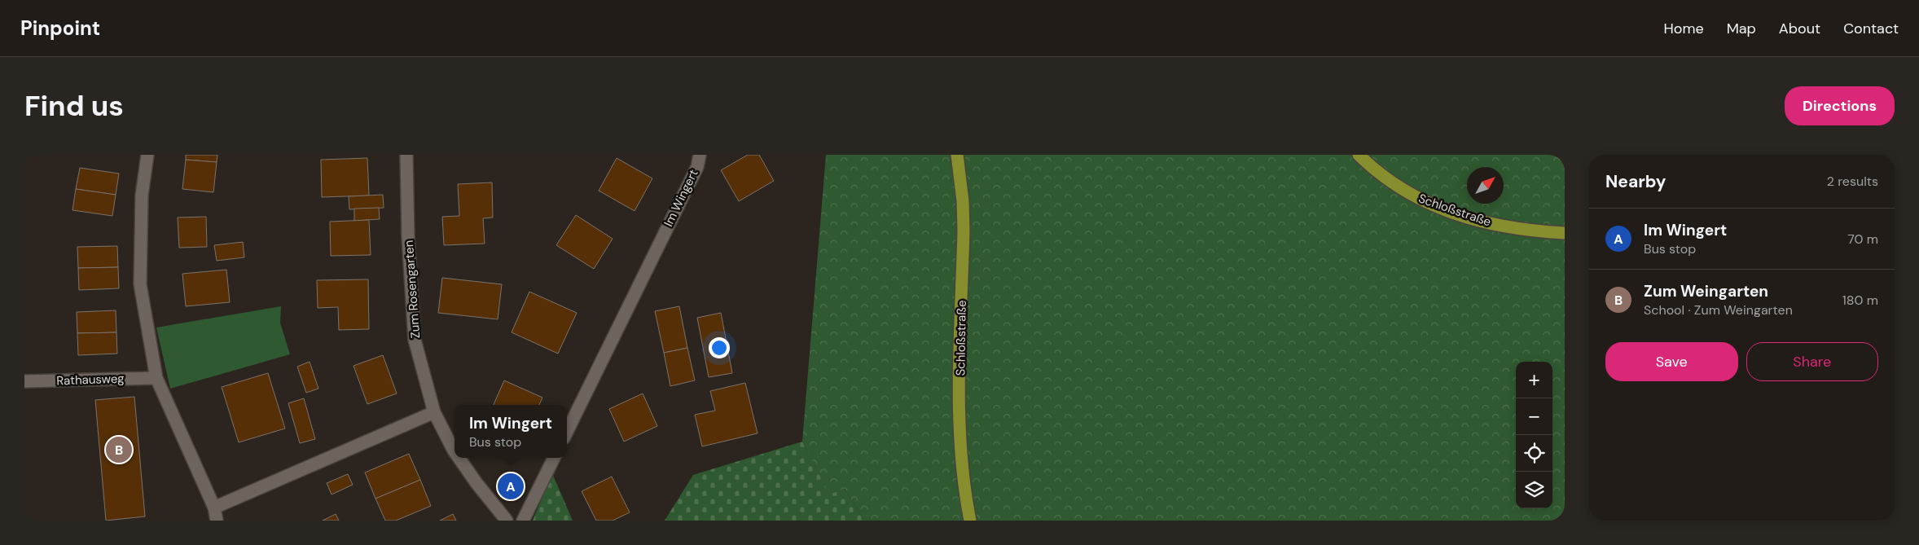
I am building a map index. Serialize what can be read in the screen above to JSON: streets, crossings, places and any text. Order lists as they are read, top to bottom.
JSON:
{
  "streets": {
    "main road": ["Schloßstraße"],
    "street": ["Im Wingert", "Zum Rosengarten", "Rathausweg"]
  },
  "north": "top right",
  "page": {
    "header": "Pinpoint",
    "nav": [
      "Home",
      "Map",
      "About",
      "Contact"
    ],
    "buttons": [
      "Directions",
      ["Save", "Share"]
    ],
    "title": "Find us",
    "heading": ["Nearby", "2 results"],
    "list": [
      {
        "mark": "A",
        "name": "Im Wingert",
        "note": "Bus stop",
        "value": "70 m"
      },
      {
        "mark": "B",
        "name": "Zum Weingarten",
        "note": "School · Zum Weingarten",
        "value": "180 m"
      }
    ],
    "map_buttons": ["+", "−"],
    "popup": ["Im Wingert", "Bus stop"],
    "pins": ["B", "A"]
  }
}
